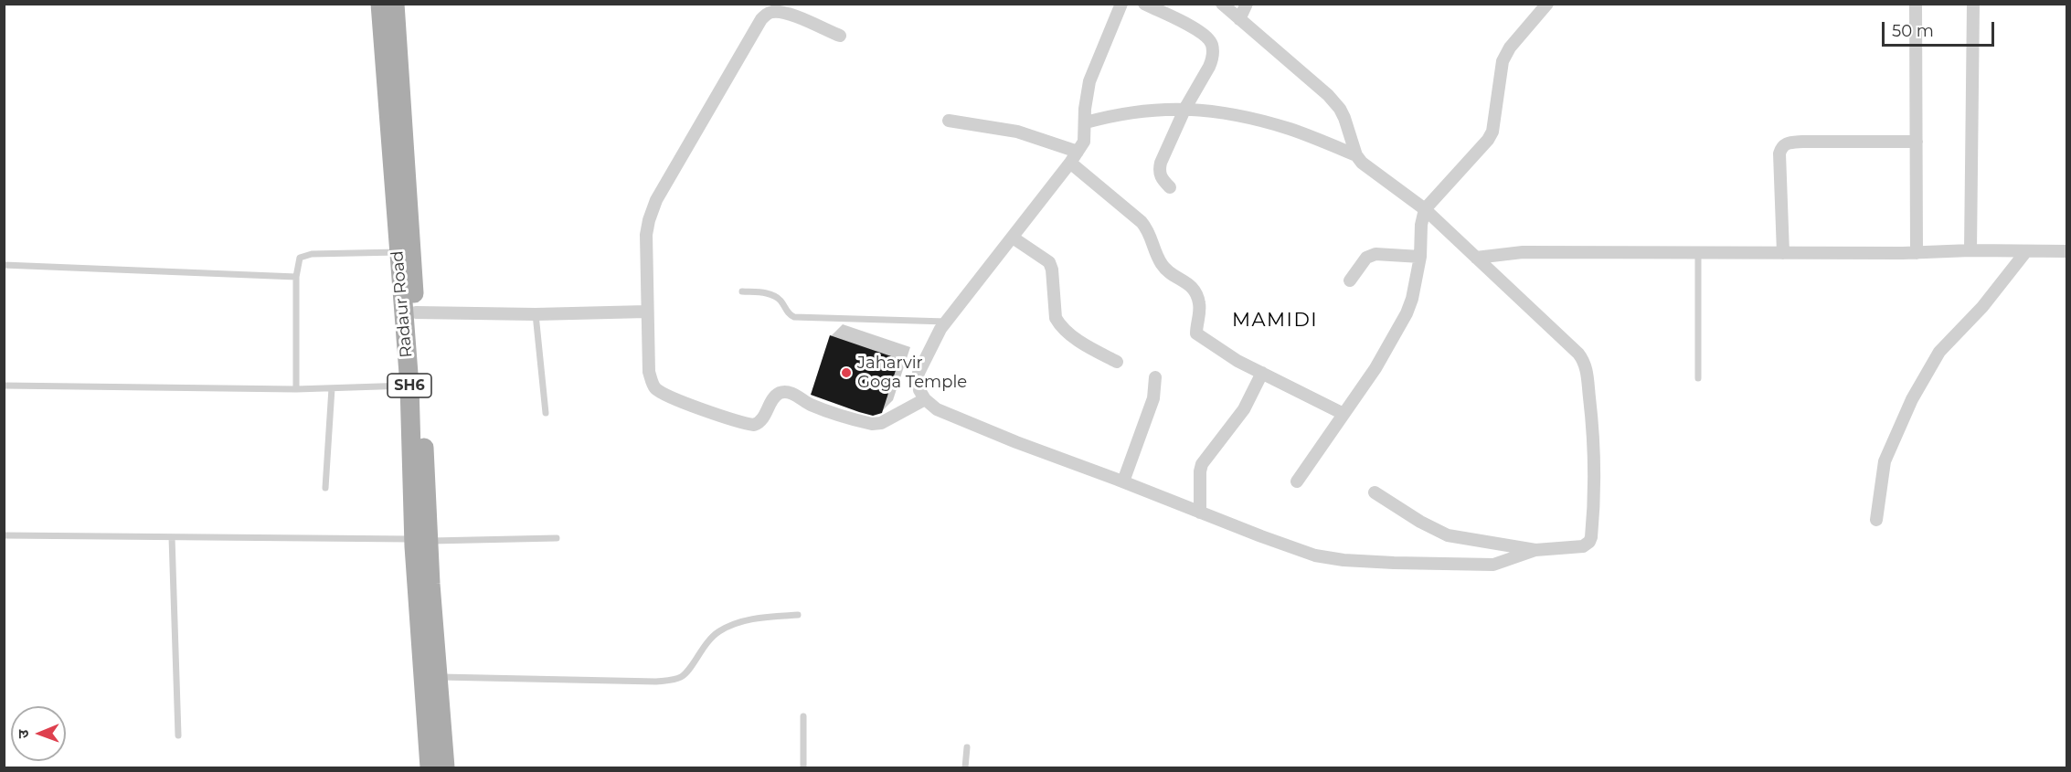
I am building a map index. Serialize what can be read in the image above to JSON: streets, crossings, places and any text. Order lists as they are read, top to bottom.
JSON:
{
  "streets": {
    "main road": ["Radaur Road", "SH6"]
  },
  "districts": ["MAMIDI"],
  "places": ["Jaharvir Goga Temple"],
  "scale_bar": "50 m",
  "north": "left"
}
